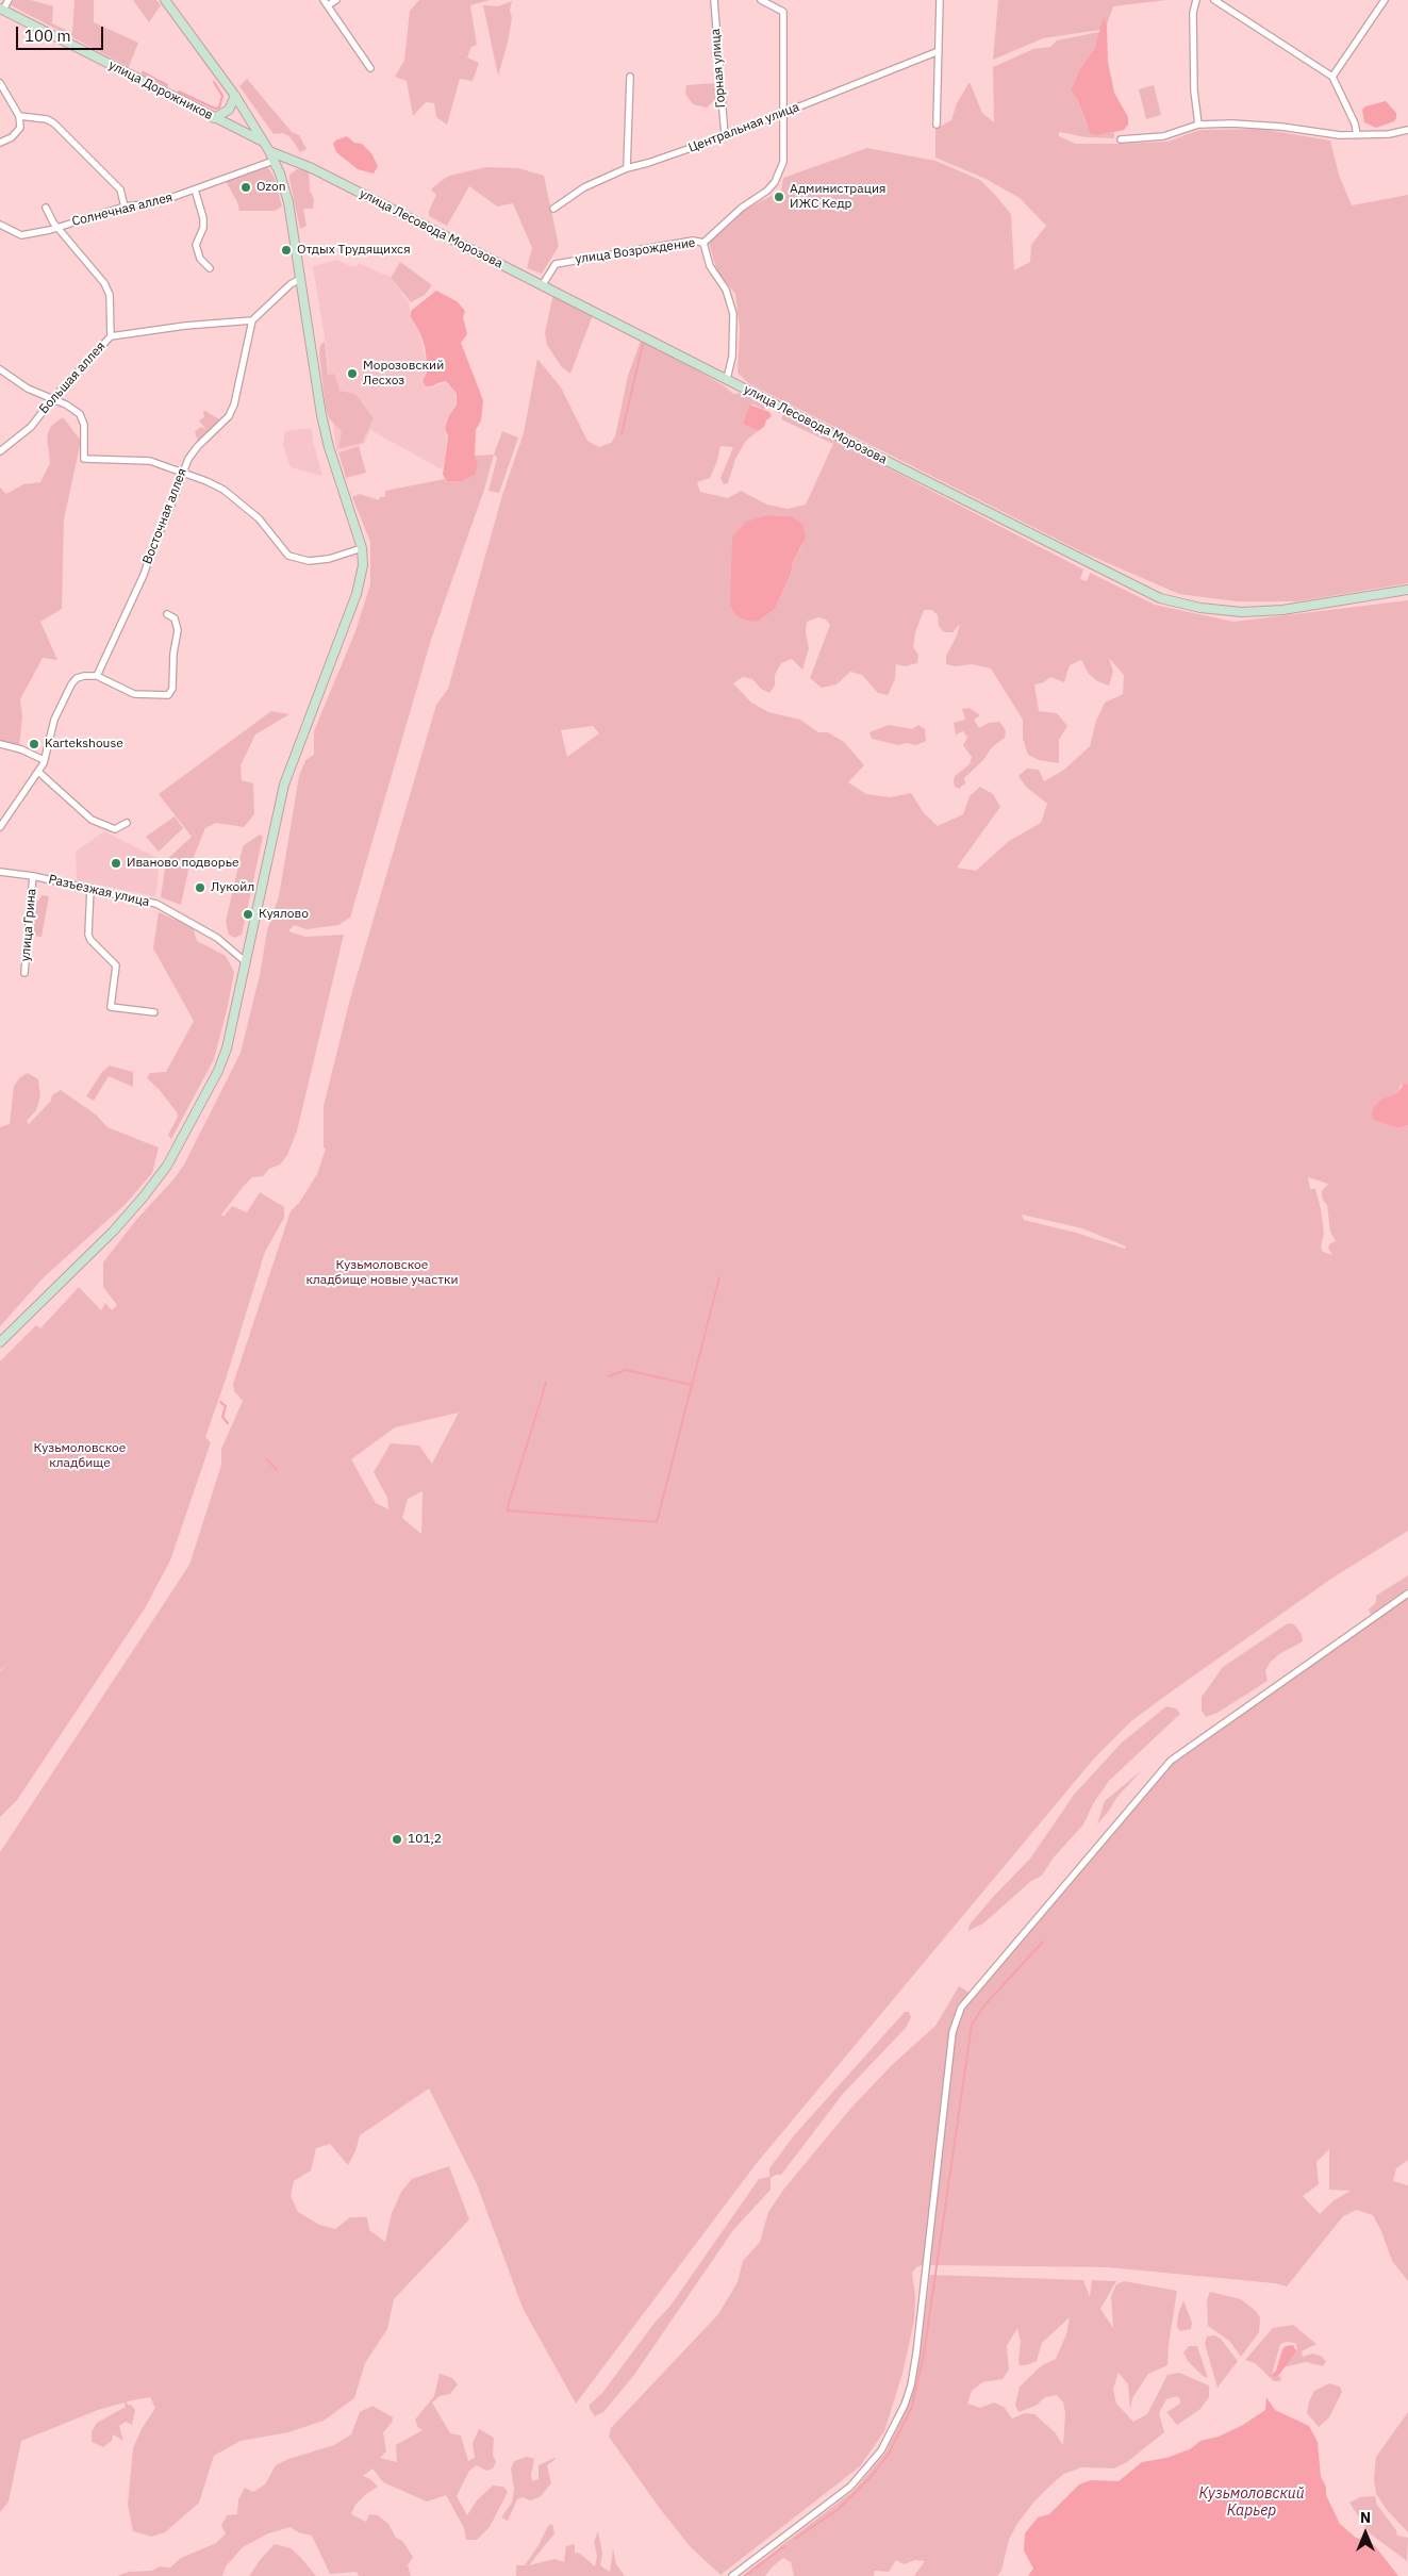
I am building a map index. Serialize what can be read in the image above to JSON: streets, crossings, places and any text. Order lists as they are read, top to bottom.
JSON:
{
  "streets": {
    "main road": ["улица Дорожников", "улица Лесовода Морозова"],
    "street": [
      "Горная улица",
      "Центральная улица",
      "Солнечная аллея",
      "улица Возрождение",
      "Большая аллея",
      "Восточная аллея",
      "Разъезжая улица",
      "улица Грина"
    ]
  },
  "crossings": [
    ["Горная улица", "Центральная улица"],
    ["Центральная улица", "улица Возрождение"],
    ["улица Лесовода Морозова", "улица Возрождение"],
    ["Большая аллея", "Восточная аллея"],
    ["Разъезжая улица", "улица Грина"]
  ],
  "water": ["Кузьмоловский Карьер"],
  "parks": ["Кузьмоловское кладбище новые участки", "Кузьмоловское кладбище"],
  "places": [
    "Ozon",
    "Администрация ИЖС Кедр",
    "Отдых Трудящихся",
    "Морозовский Лесхоз",
    "Kartekshouse",
    "Иваново подворье",
    "Лукойл",
    "Куялово",
    "101,2"
  ],
  "scale_bar": "100 m",
  "north": "top"
}
